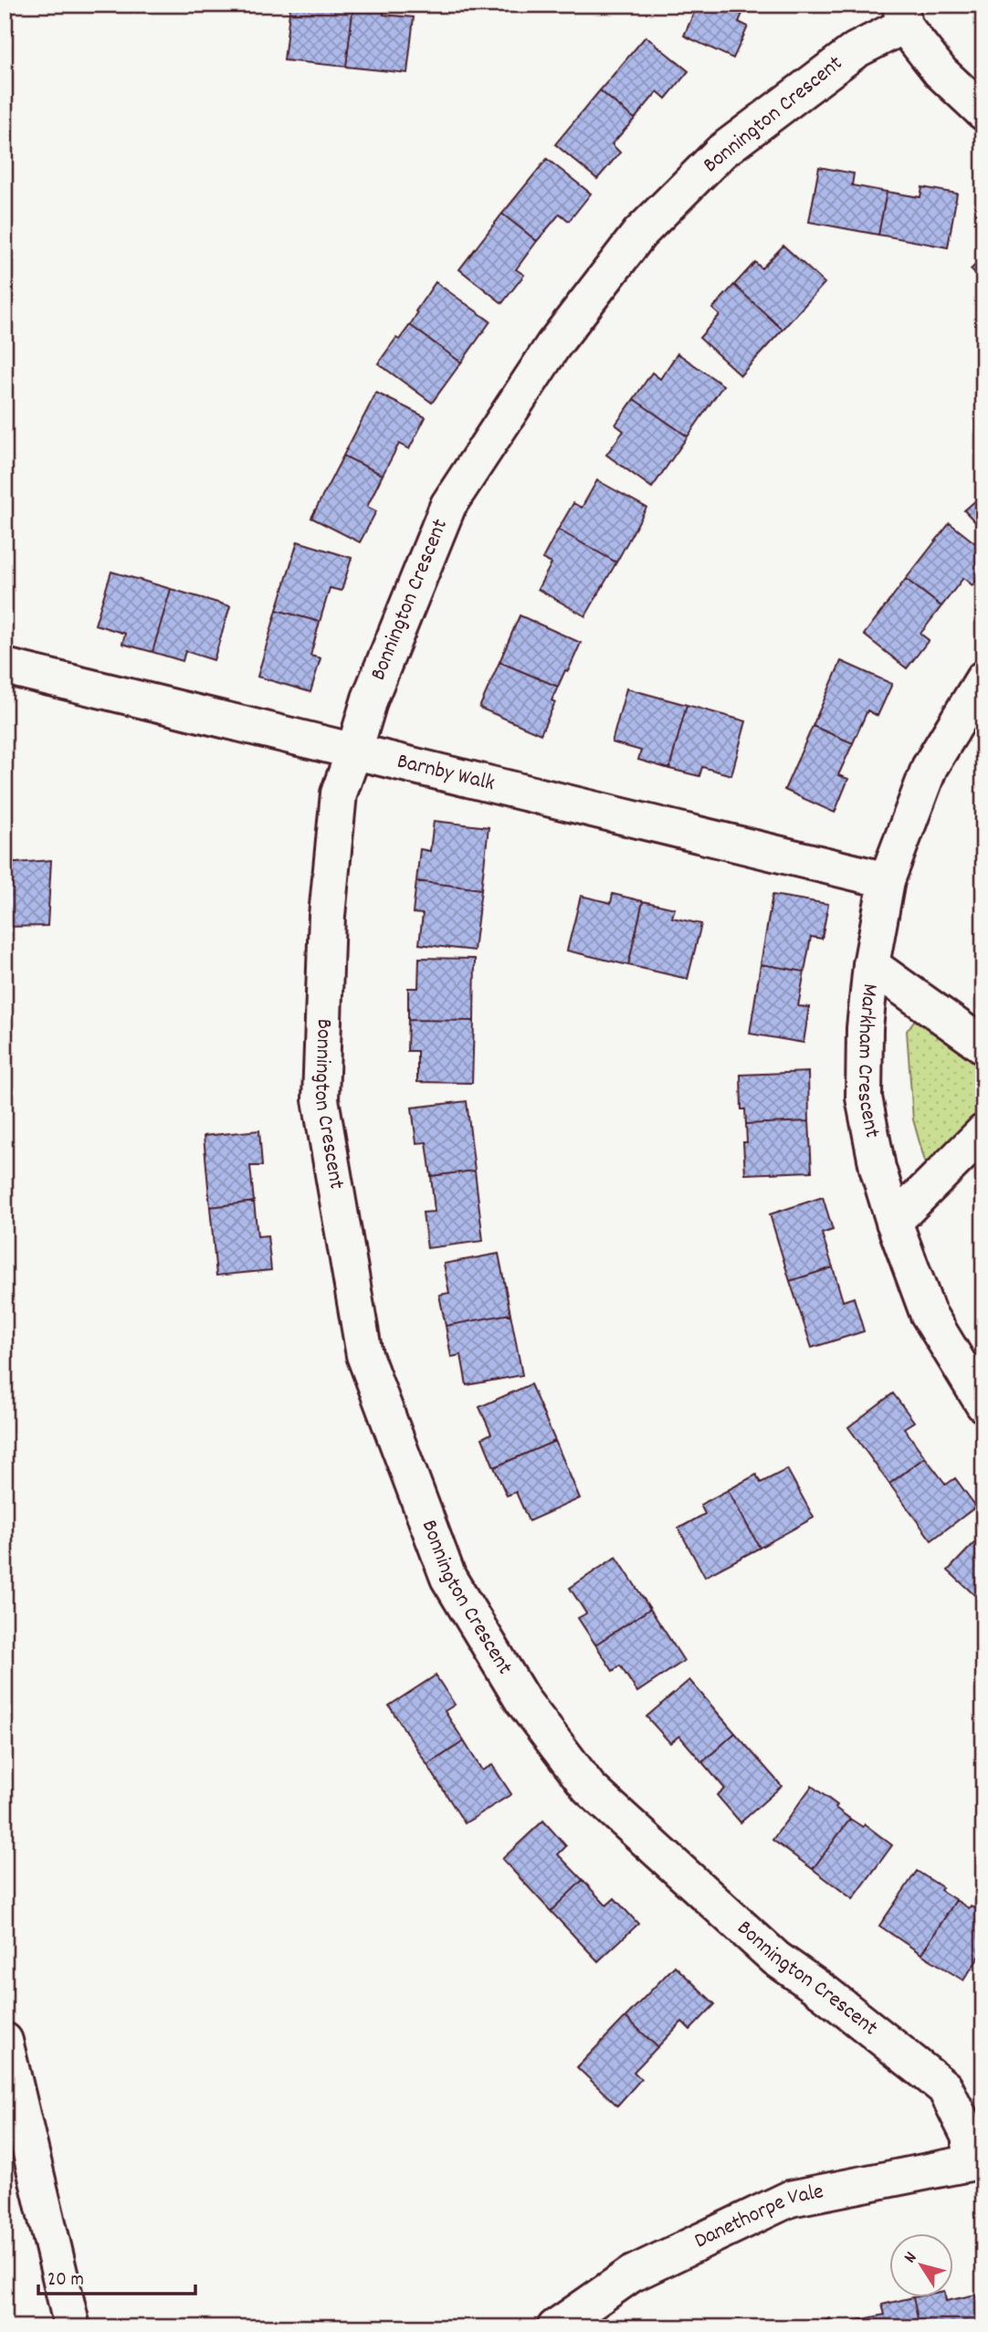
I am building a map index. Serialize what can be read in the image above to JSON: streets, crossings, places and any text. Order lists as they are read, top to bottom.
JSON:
{
  "streets": {
    "main road": [
      "Bonnington Crescent",
      "Barnby Walk",
      "Markham Crescent",
      "Danethorpe Vale"
    ]
  },
  "crossings": [
    ["Bonnington Crescent", "Barnby Walk"],
    ["Bonnington Crescent", "Danethorpe Vale"],
    ["Barnby Walk", "Markham Crescent"]
  ],
  "scale_bar": "20 m",
  "north": "top left"
}
